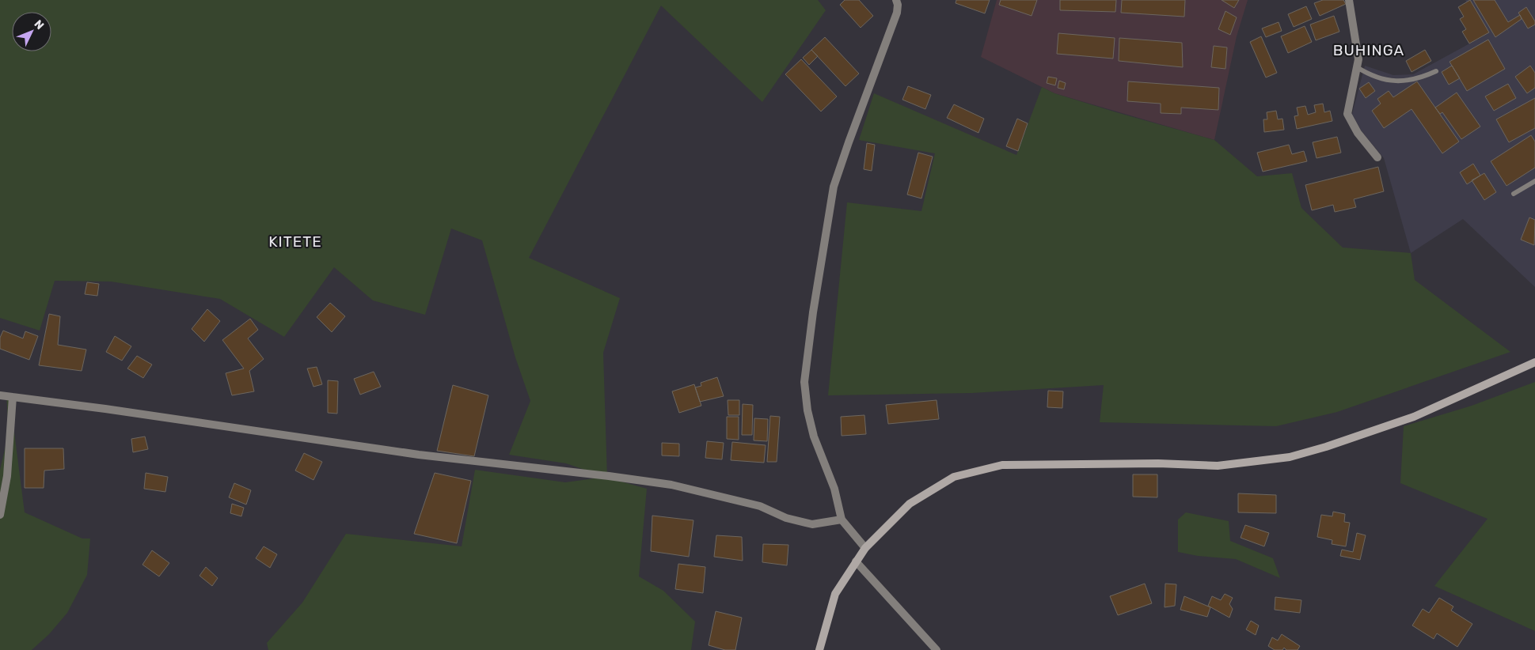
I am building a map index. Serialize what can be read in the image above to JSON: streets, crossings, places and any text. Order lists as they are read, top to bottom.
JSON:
{
  "districts": ["BUHINGA", "KITETE"],
  "north": "top right"
}
